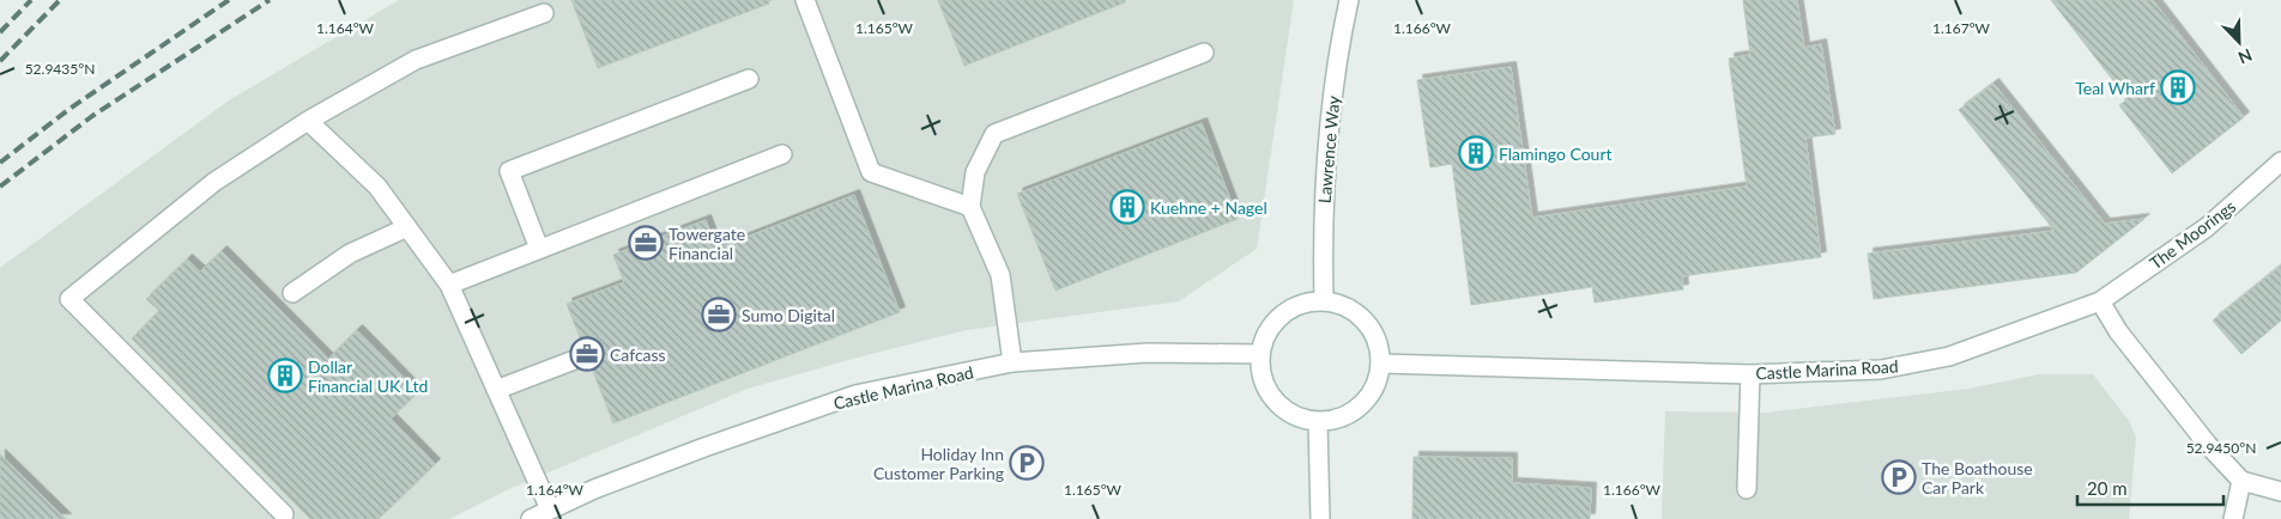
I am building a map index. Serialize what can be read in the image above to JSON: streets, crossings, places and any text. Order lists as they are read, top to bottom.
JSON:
{
  "streets": {
    "street": ["Lawrence Way", "The Moorings", "Castle Marina Road"]
  },
  "crossings": [
    ["Lawrence Way", "Castle Marina Road"],
    ["The Moorings", "Castle Marina Road"]
  ],
  "places": {
    "building": [
      "Teal Wharf",
      "Flamingo Court",
      "Kuehne + Nagel",
      "Dollar Financial UK Ltd"
    ],
    "office": ["Towergate Financial", "Sumo Digital", "Cafcass"],
    "parking": ["Holiday Inn Customer Parking", "The Boathouse Car Park"]
  },
  "scale_bar": "20 m",
  "north": "bottom right",
  "coordinates": [
    "1.164°W",
    "1.165°W",
    "1.166°W",
    "1.167°W",
    "52.9435°N",
    "52.9450°N"
  ]
}
